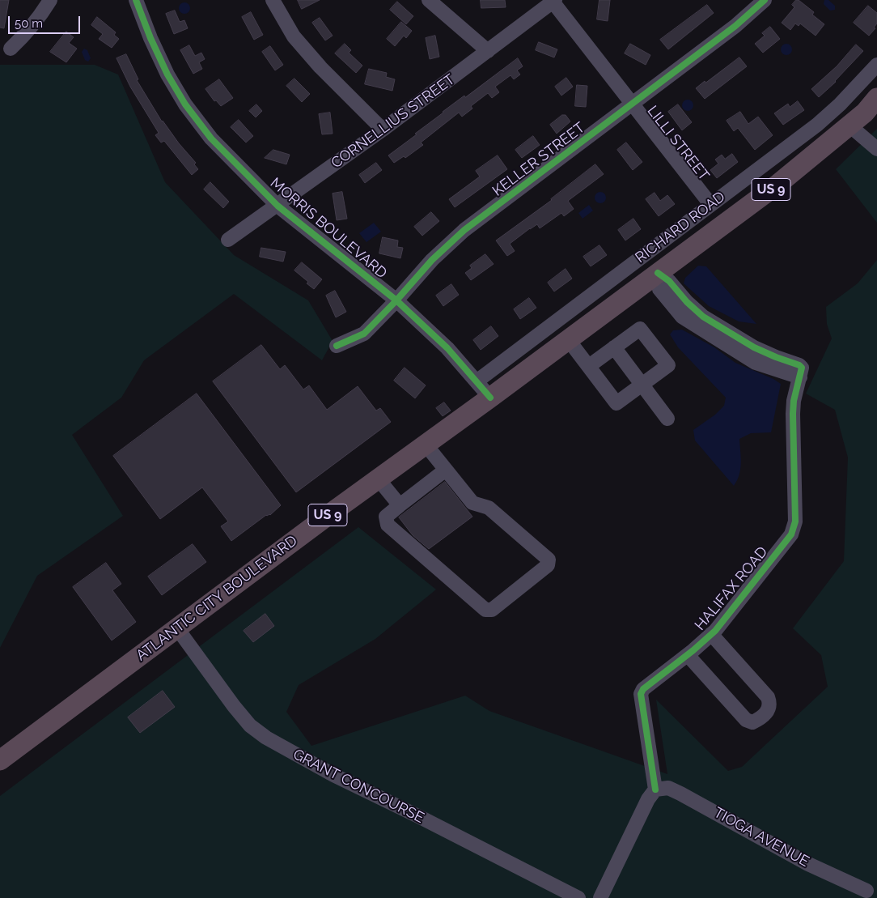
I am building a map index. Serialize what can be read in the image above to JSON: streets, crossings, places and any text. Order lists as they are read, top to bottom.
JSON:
{
  "streets": {
    "highway": ["US 9", "ATLANTIC CITY BOULEVARD"],
    "street": [
      "CORNELLIUS STREET",
      "LILLI STREET",
      "KELLER STREET",
      "RICHARD ROAD",
      "MORRIS BOULEVARD",
      "HALIFAX ROAD",
      "GRANT CONCOURSE",
      "TIOGA AVENUE"
    ]
  },
  "crossings": [
    ["CORNELLIUS STREET", "LILLI STREET"],
    ["CORNELLIUS STREET", "MORRIS BOULEVARD"],
    ["LILLI STREET", "KELLER STREET"],
    ["LILLI STREET", "RICHARD ROAD"],
    ["KELLER STREET", "MORRIS BOULEVARD"],
    ["RICHARD ROAD", "MORRIS BOULEVARD"],
    ["MORRIS BOULEVARD", "ATLANTIC CITY BOULEVARD"],
    ["HALIFAX ROAD", "ATLANTIC CITY BOULEVARD"],
    ["HALIFAX ROAD", "TIOGA AVENUE"],
    ["ATLANTIC CITY BOULEVARD", "GRANT CONCOURSE"]
  ],
  "scale_bar": "50 m"
}
